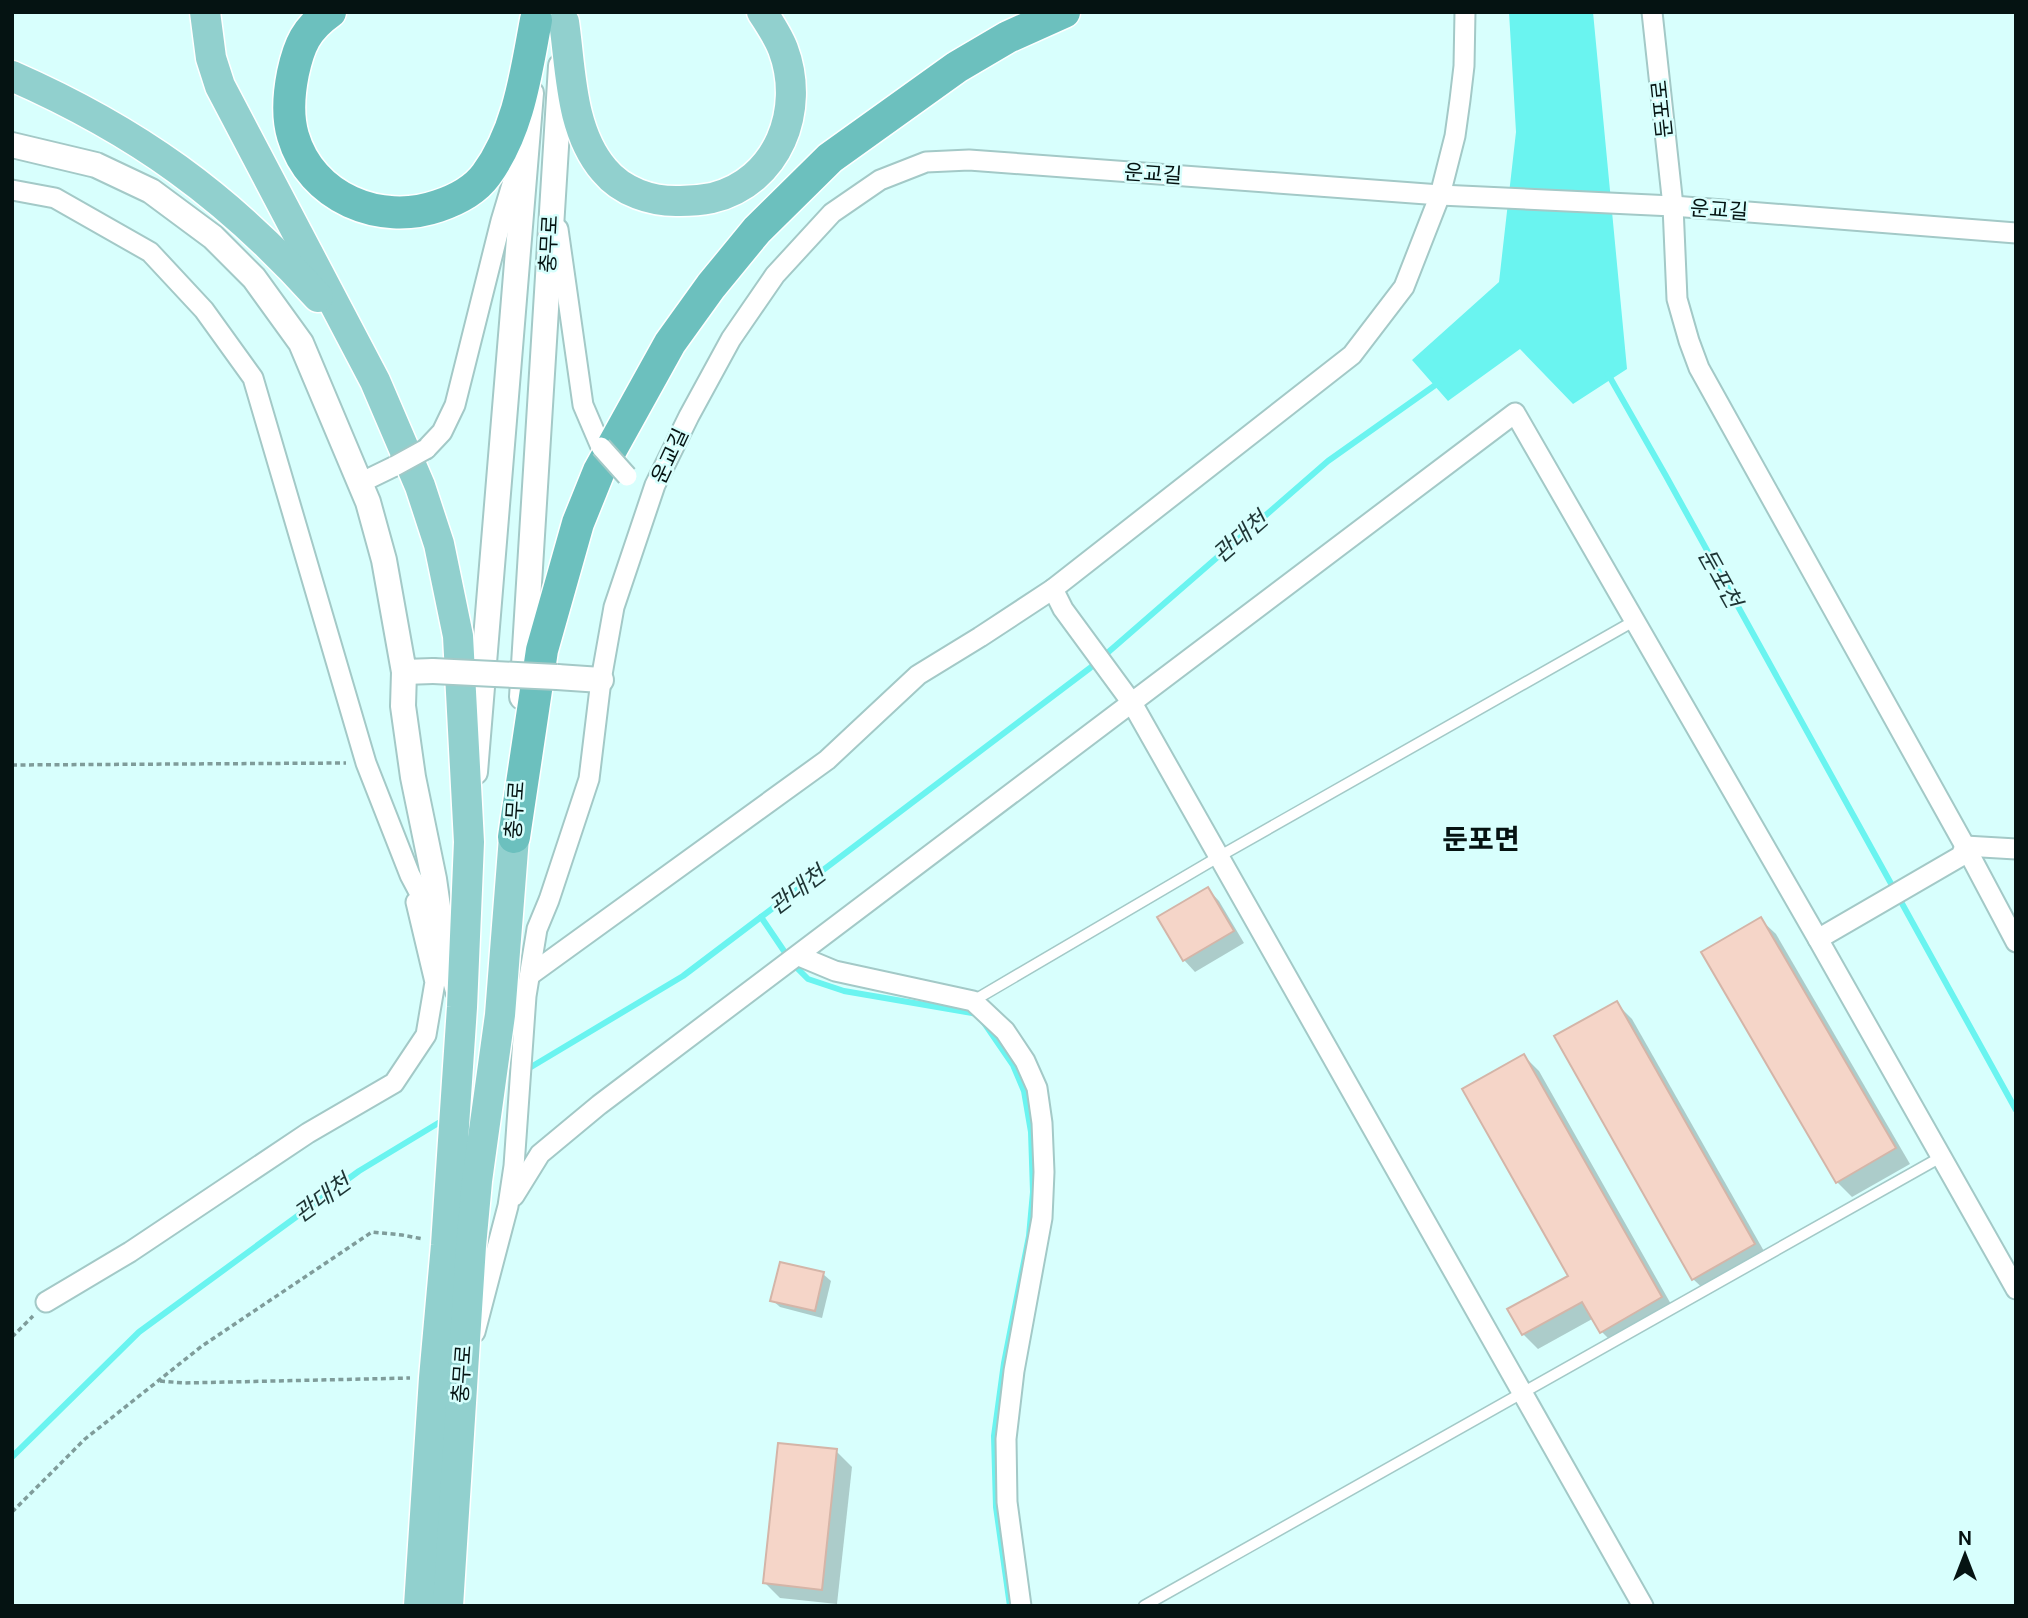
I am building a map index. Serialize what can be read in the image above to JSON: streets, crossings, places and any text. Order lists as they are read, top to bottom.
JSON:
{
  "streets": {
    "main road": ["충무로"],
    "street": ["둔포로", "운교길"]
  },
  "crossings": [
    ["둔포로", "운교길"]
  ],
  "districts": ["둔포면"],
  "water": ["관대천", "둔포천"],
  "north": "top"
}
